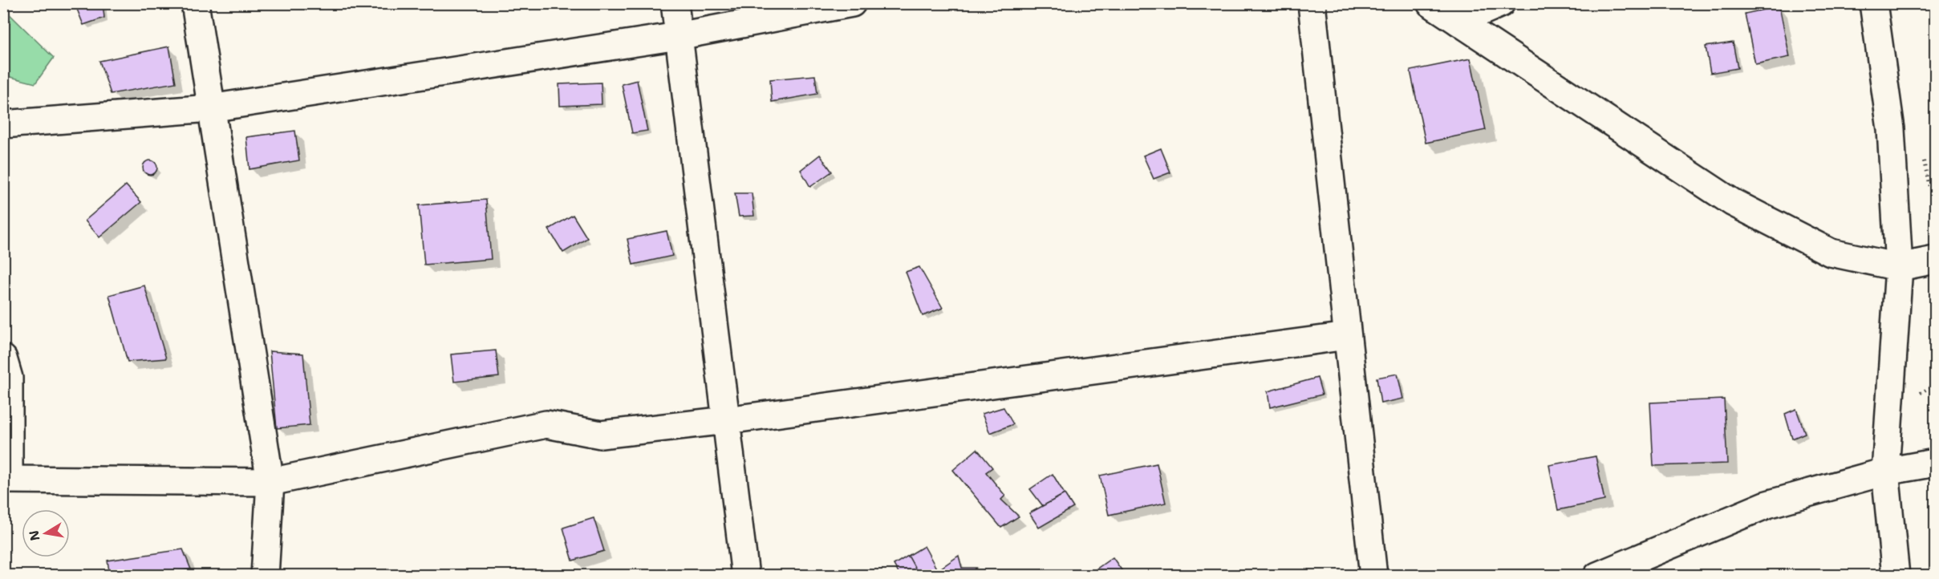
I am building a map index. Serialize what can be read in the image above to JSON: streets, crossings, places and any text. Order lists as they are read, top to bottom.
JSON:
{
  "north": "left"
}
